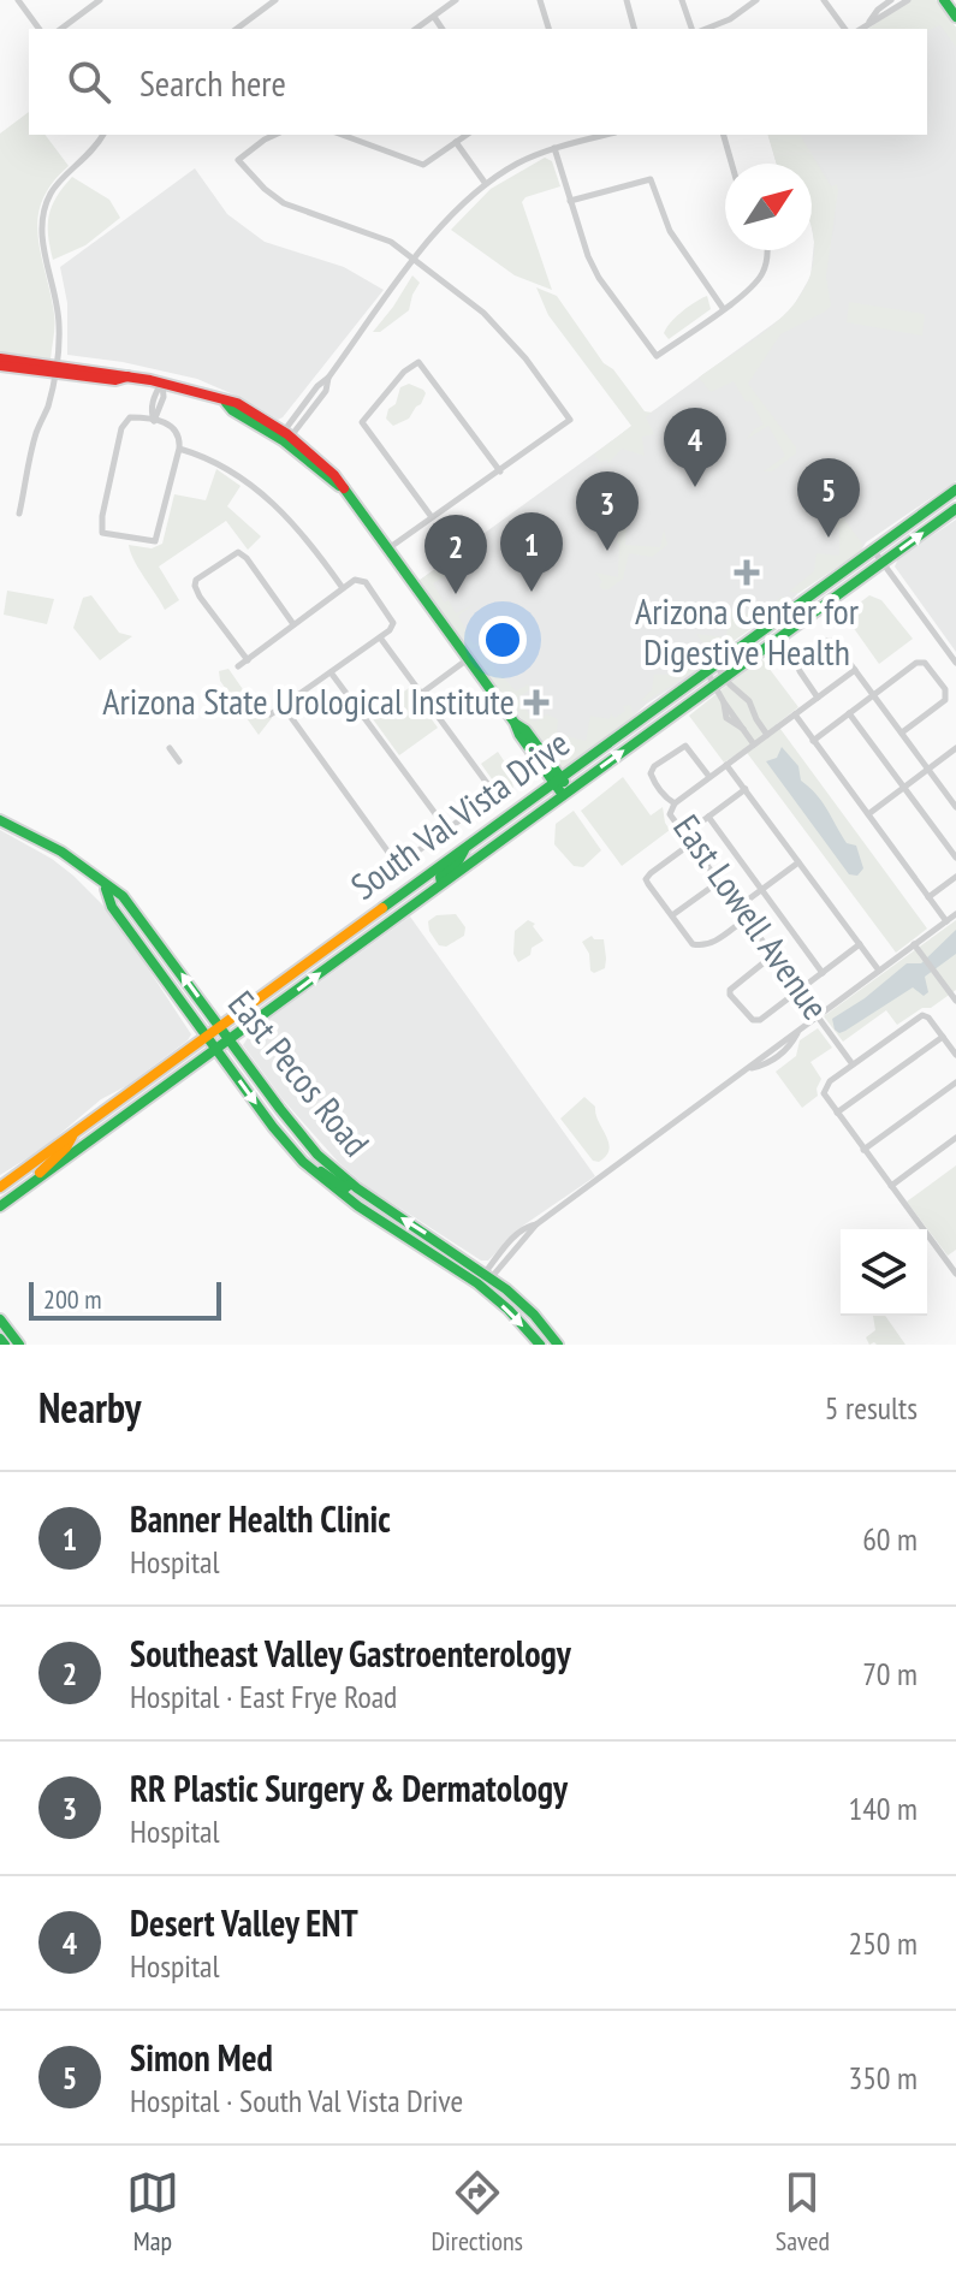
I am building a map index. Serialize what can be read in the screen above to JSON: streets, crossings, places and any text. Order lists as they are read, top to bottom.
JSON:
{
  "streets": {
    "main road": ["South Val Vista Drive", "East Pecos Road"],
    "street": ["East Lowell Avenue"]
  },
  "crossings": [
    ["South Val Vista Drive", "East Pecos Road"]
  ],
  "places": {
    "health": ["Arizona Center for Digestive Health", "Arizona State Urological Institute"]
  },
  "scale_bar": "200 m",
  "north": "top right",
  "page": {
    "search": "Search here",
    "pins": [
      "4",
      "5",
      "3",
      "1",
      "2"
    ],
    "scale": "200 m",
    "heading": ["Nearby", "5 results"],
    "list": [
      {
        "mark": "1",
        "name": "Banner Health Clinic",
        "note": "Hospital",
        "value": "60 m"
      },
      {
        "mark": "2",
        "name": "Southeast Valley Gastroenterology",
        "note": "Hospital · East Frye Road",
        "value": "70 m"
      },
      {
        "mark": "3",
        "name": "RR Plastic Surgery & Dermatology",
        "note": "Hospital",
        "value": "140 m"
      },
      {
        "mark": "4",
        "name": "Desert Valley ENT",
        "note": "Hospital",
        "value": "250 m"
      },
      {
        "mark": "5",
        "name": "Simon Med",
        "note": "Hospital · South Val Vista Drive",
        "value": "350 m"
      }
    ],
    "nav": ["Map", "Directions", "Saved"]
  }
}
